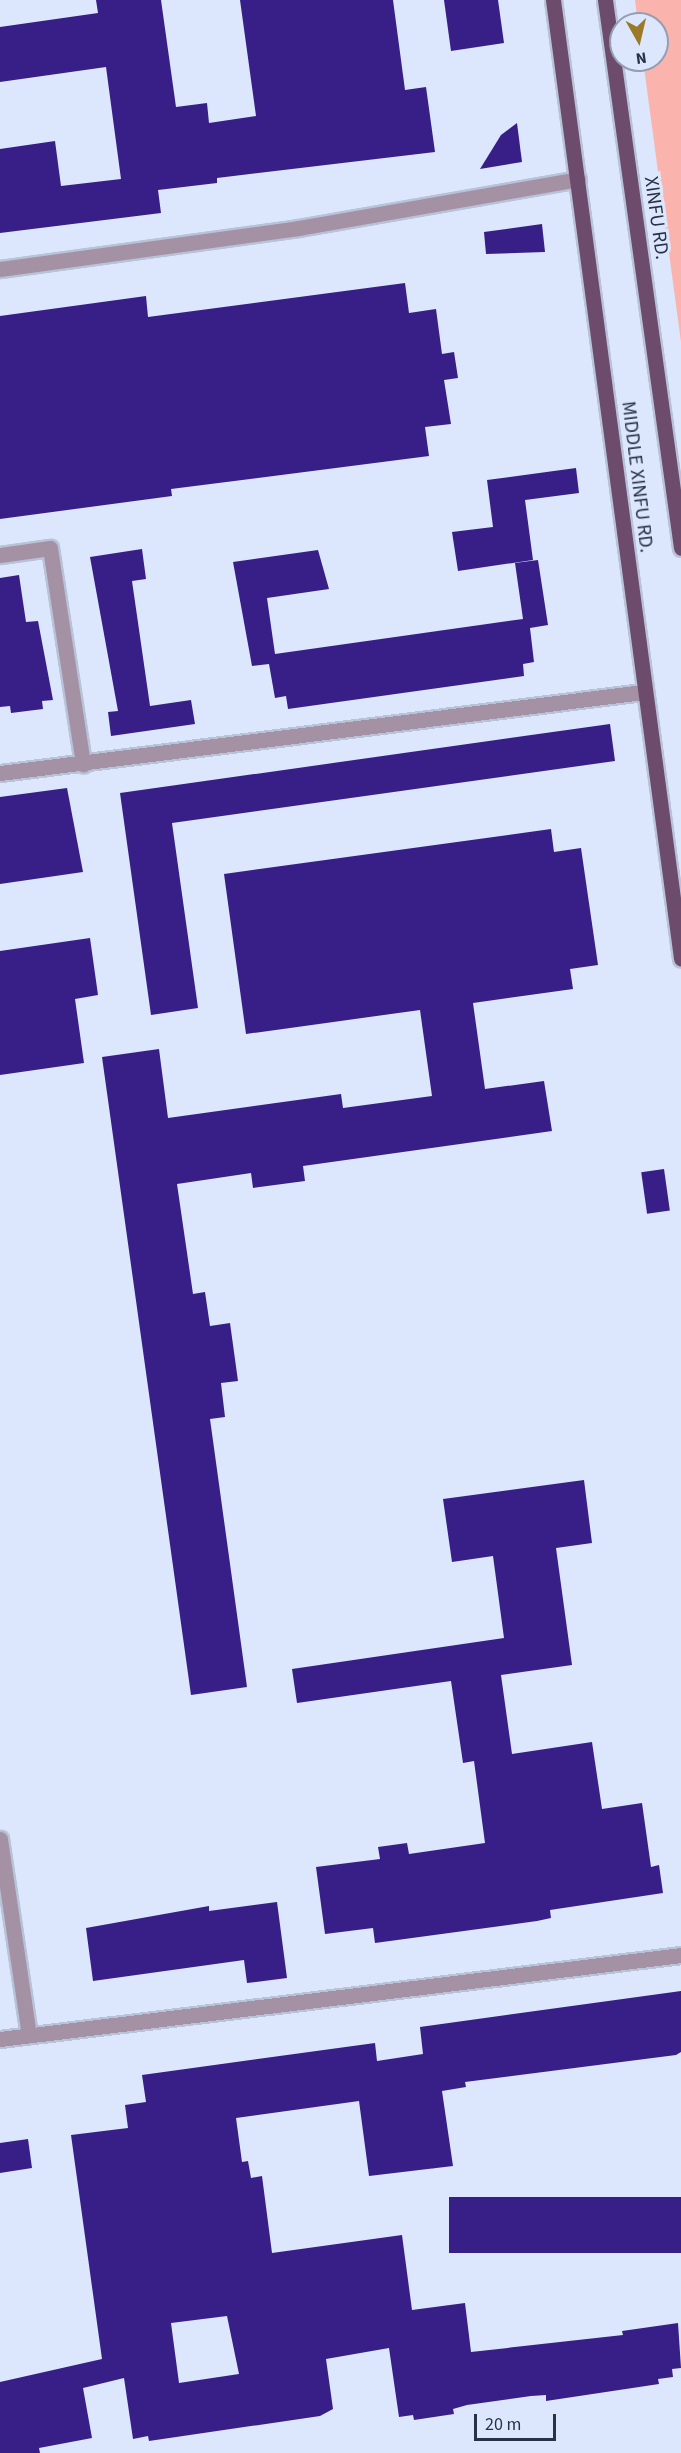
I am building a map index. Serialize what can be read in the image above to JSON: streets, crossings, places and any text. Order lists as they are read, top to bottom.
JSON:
{
  "streets": {
    "main road": ["XINFU RD.", "MIDDLE XINFU RD."]
  },
  "scale_bar": "20 m",
  "north": "bottom"
}
